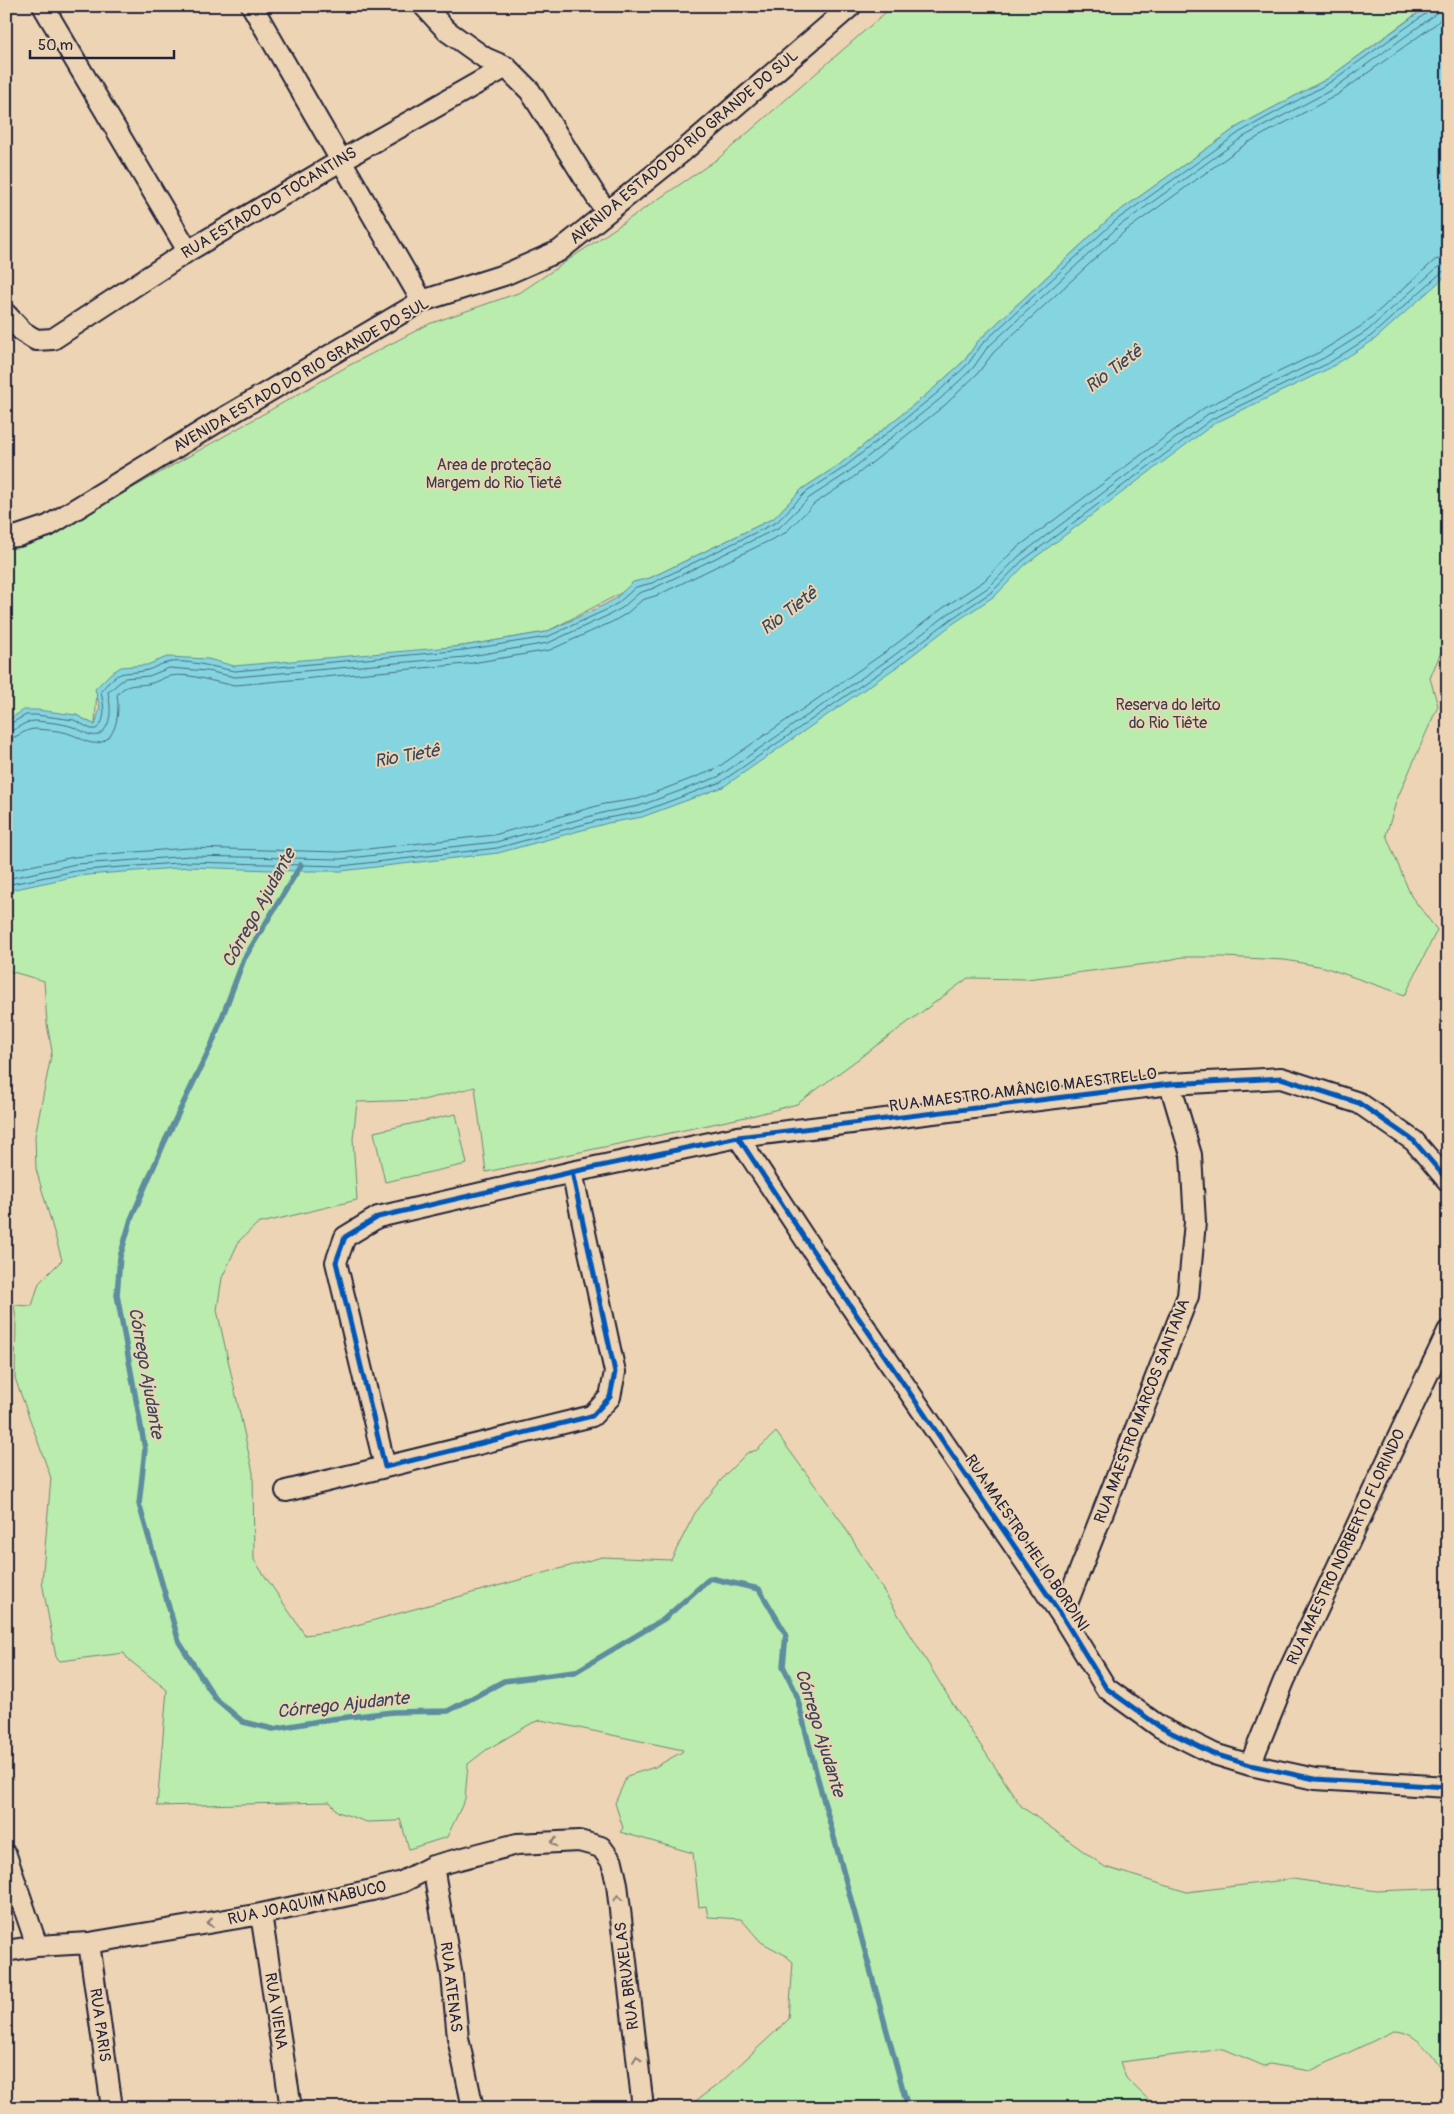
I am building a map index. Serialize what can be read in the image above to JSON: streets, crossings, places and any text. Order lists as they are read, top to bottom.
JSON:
{
  "streets": {
    "street": [
      "AVENIDA ESTADO DO RIO GRANDE DO SUL",
      "RUA ESTADO DO TOCANTINS",
      "RUA MAESTRO AMÂNCIO MAESTRELLO",
      "RUA MAESTRO MARCOS SANTANA",
      "RUA MAESTRO HELIO BORDINI",
      "RUA MAESTRO NORBERTO FLORINDO",
      "RUA JOAQUIM NABUCO",
      "RUA BRUXELAS",
      "RUA ATENAS",
      "RUA VIENA",
      "RUA PARIS"
    ]
  },
  "crossings": [
    ["RUA MAESTRO AMÂNCIO MAESTRELLO", "RUA MAESTRO MARCOS SANTANA"],
    ["RUA MAESTRO AMÂNCIO MAESTRELLO", "RUA MAESTRO HELIO BORDINI"],
    ["RUA MAESTRO MARCOS SANTANA", "RUA MAESTRO HELIO BORDINI"],
    ["RUA MAESTRO HELIO BORDINI", "RUA MAESTRO NORBERTO FLORINDO"],
    ["RUA JOAQUIM NABUCO", "RUA BRUXELAS"],
    ["RUA JOAQUIM NABUCO", "RUA ATENAS"],
    ["RUA JOAQUIM NABUCO", "RUA VIENA"],
    ["RUA JOAQUIM NABUCO", "RUA PARIS"]
  ],
  "one_way": ["RUA JOAQUIM NABUCO", "RUA BRUXELAS"],
  "water": ["Rio Tietê", "Córrego Ajudante"],
  "parks": ["Area de proteção Margem do Rio Tietê", "Reserva do leito do Rio Tiête"],
  "scale_bar": "50 m"
}
